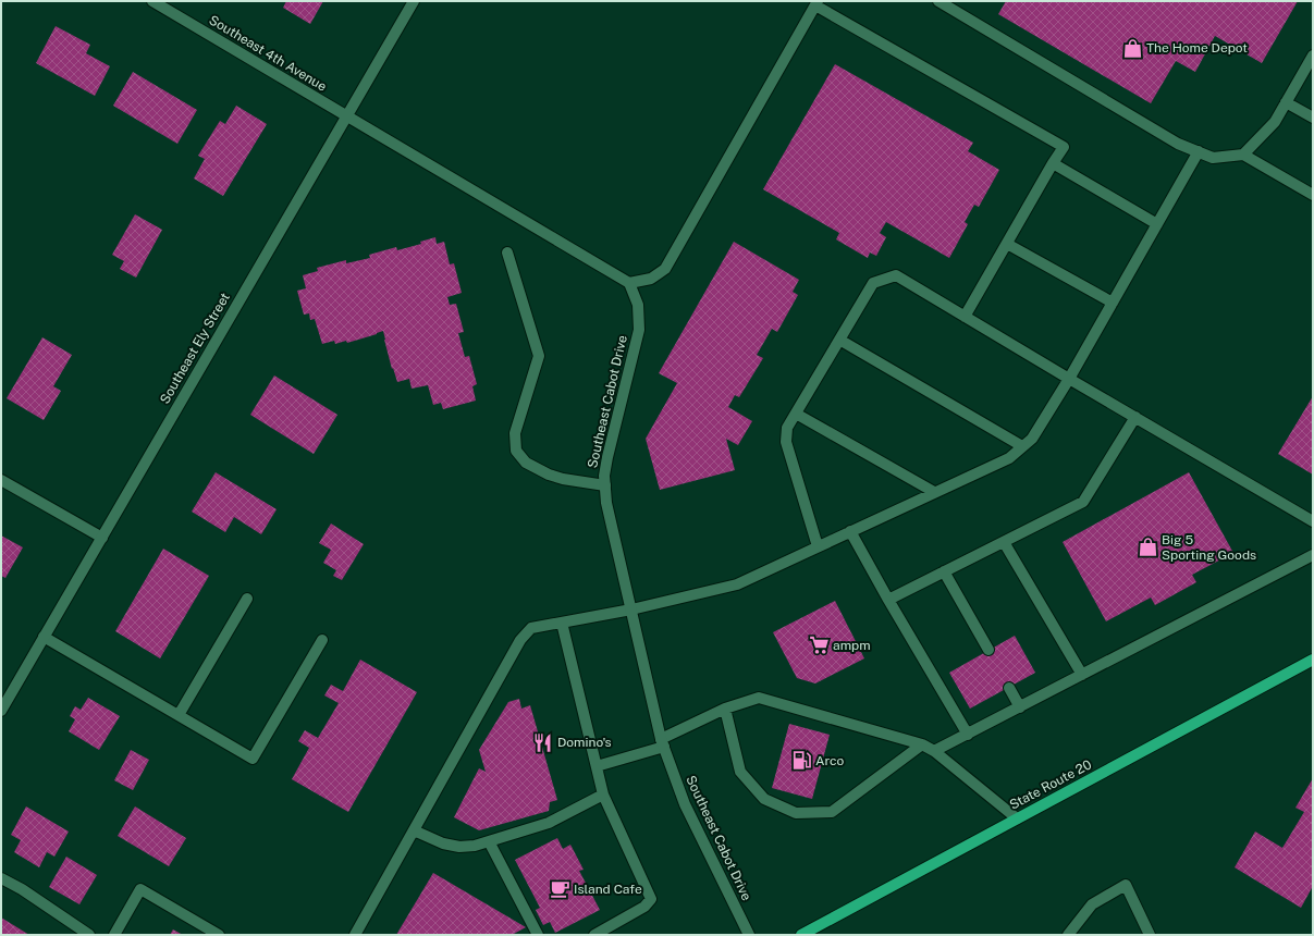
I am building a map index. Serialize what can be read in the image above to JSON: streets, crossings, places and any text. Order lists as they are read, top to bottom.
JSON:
{
  "streets": {
    "main road": ["State Route 20"],
    "street": ["Southeast 4th Avenue", "Southeast Ely Street", "Southeast Cabot Drive"]
  },
  "crossings": [
    ["Southeast 4th Avenue", "Southeast Ely Street"]
  ],
  "places": {
    "shop": ["The Home Depot", "Big 5 Sporting Goods"],
    "supermarket": ["ampm"],
    "restaurant": ["Domino's"],
    "fuel station": ["Arco"],
    "cafe": ["Island Cafe"]
  }
}
